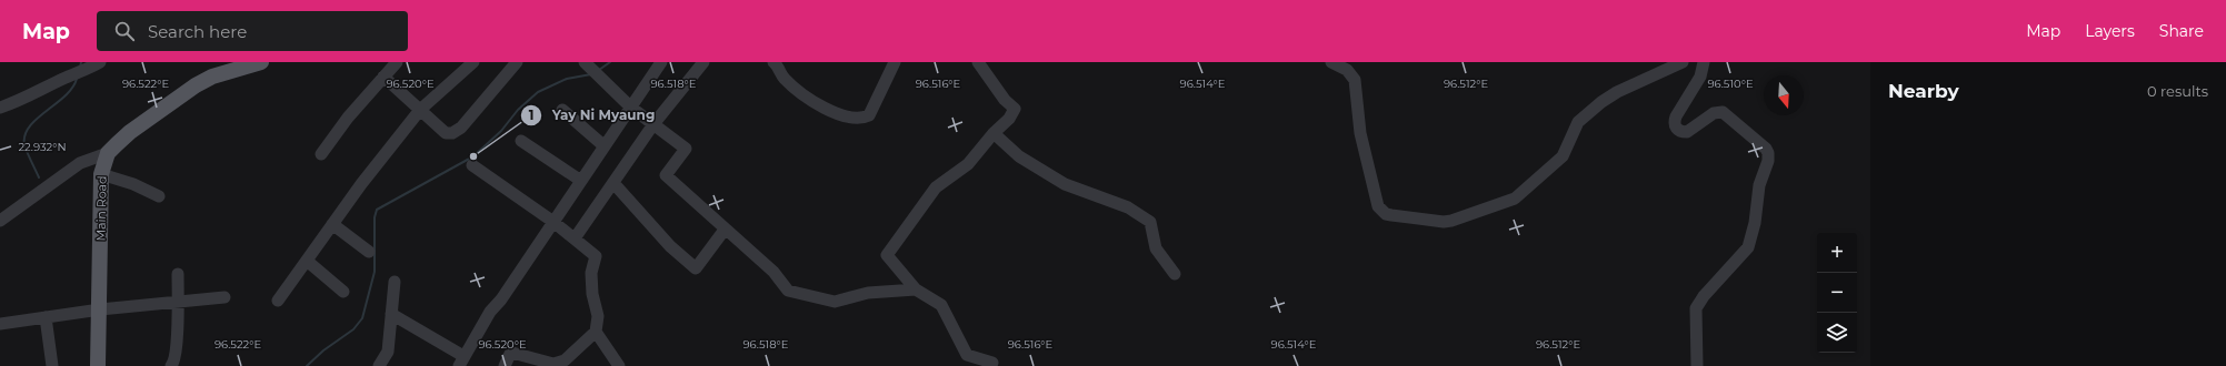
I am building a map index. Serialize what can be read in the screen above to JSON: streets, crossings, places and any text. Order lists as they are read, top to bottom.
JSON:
{
  "streets": {
    "main road": ["Main Road"]
  },
  "places": ["Yay Ni Myaung"],
  "north": "bottom",
  "page": {
    "header": "Map",
    "search": "Search here",
    "nav": ["Map", "Layers", "Share"],
    "heading": ["Nearby", "0 results"],
    "map_buttons": ["+", "−"]
  },
  "coordinates": [
    "96.522°E",
    "96.520°E",
    "96.518°E",
    "96.516°E",
    "96.514°E",
    "96.512°E",
    "96.510°E",
    "22.932°N"
  ]
}
